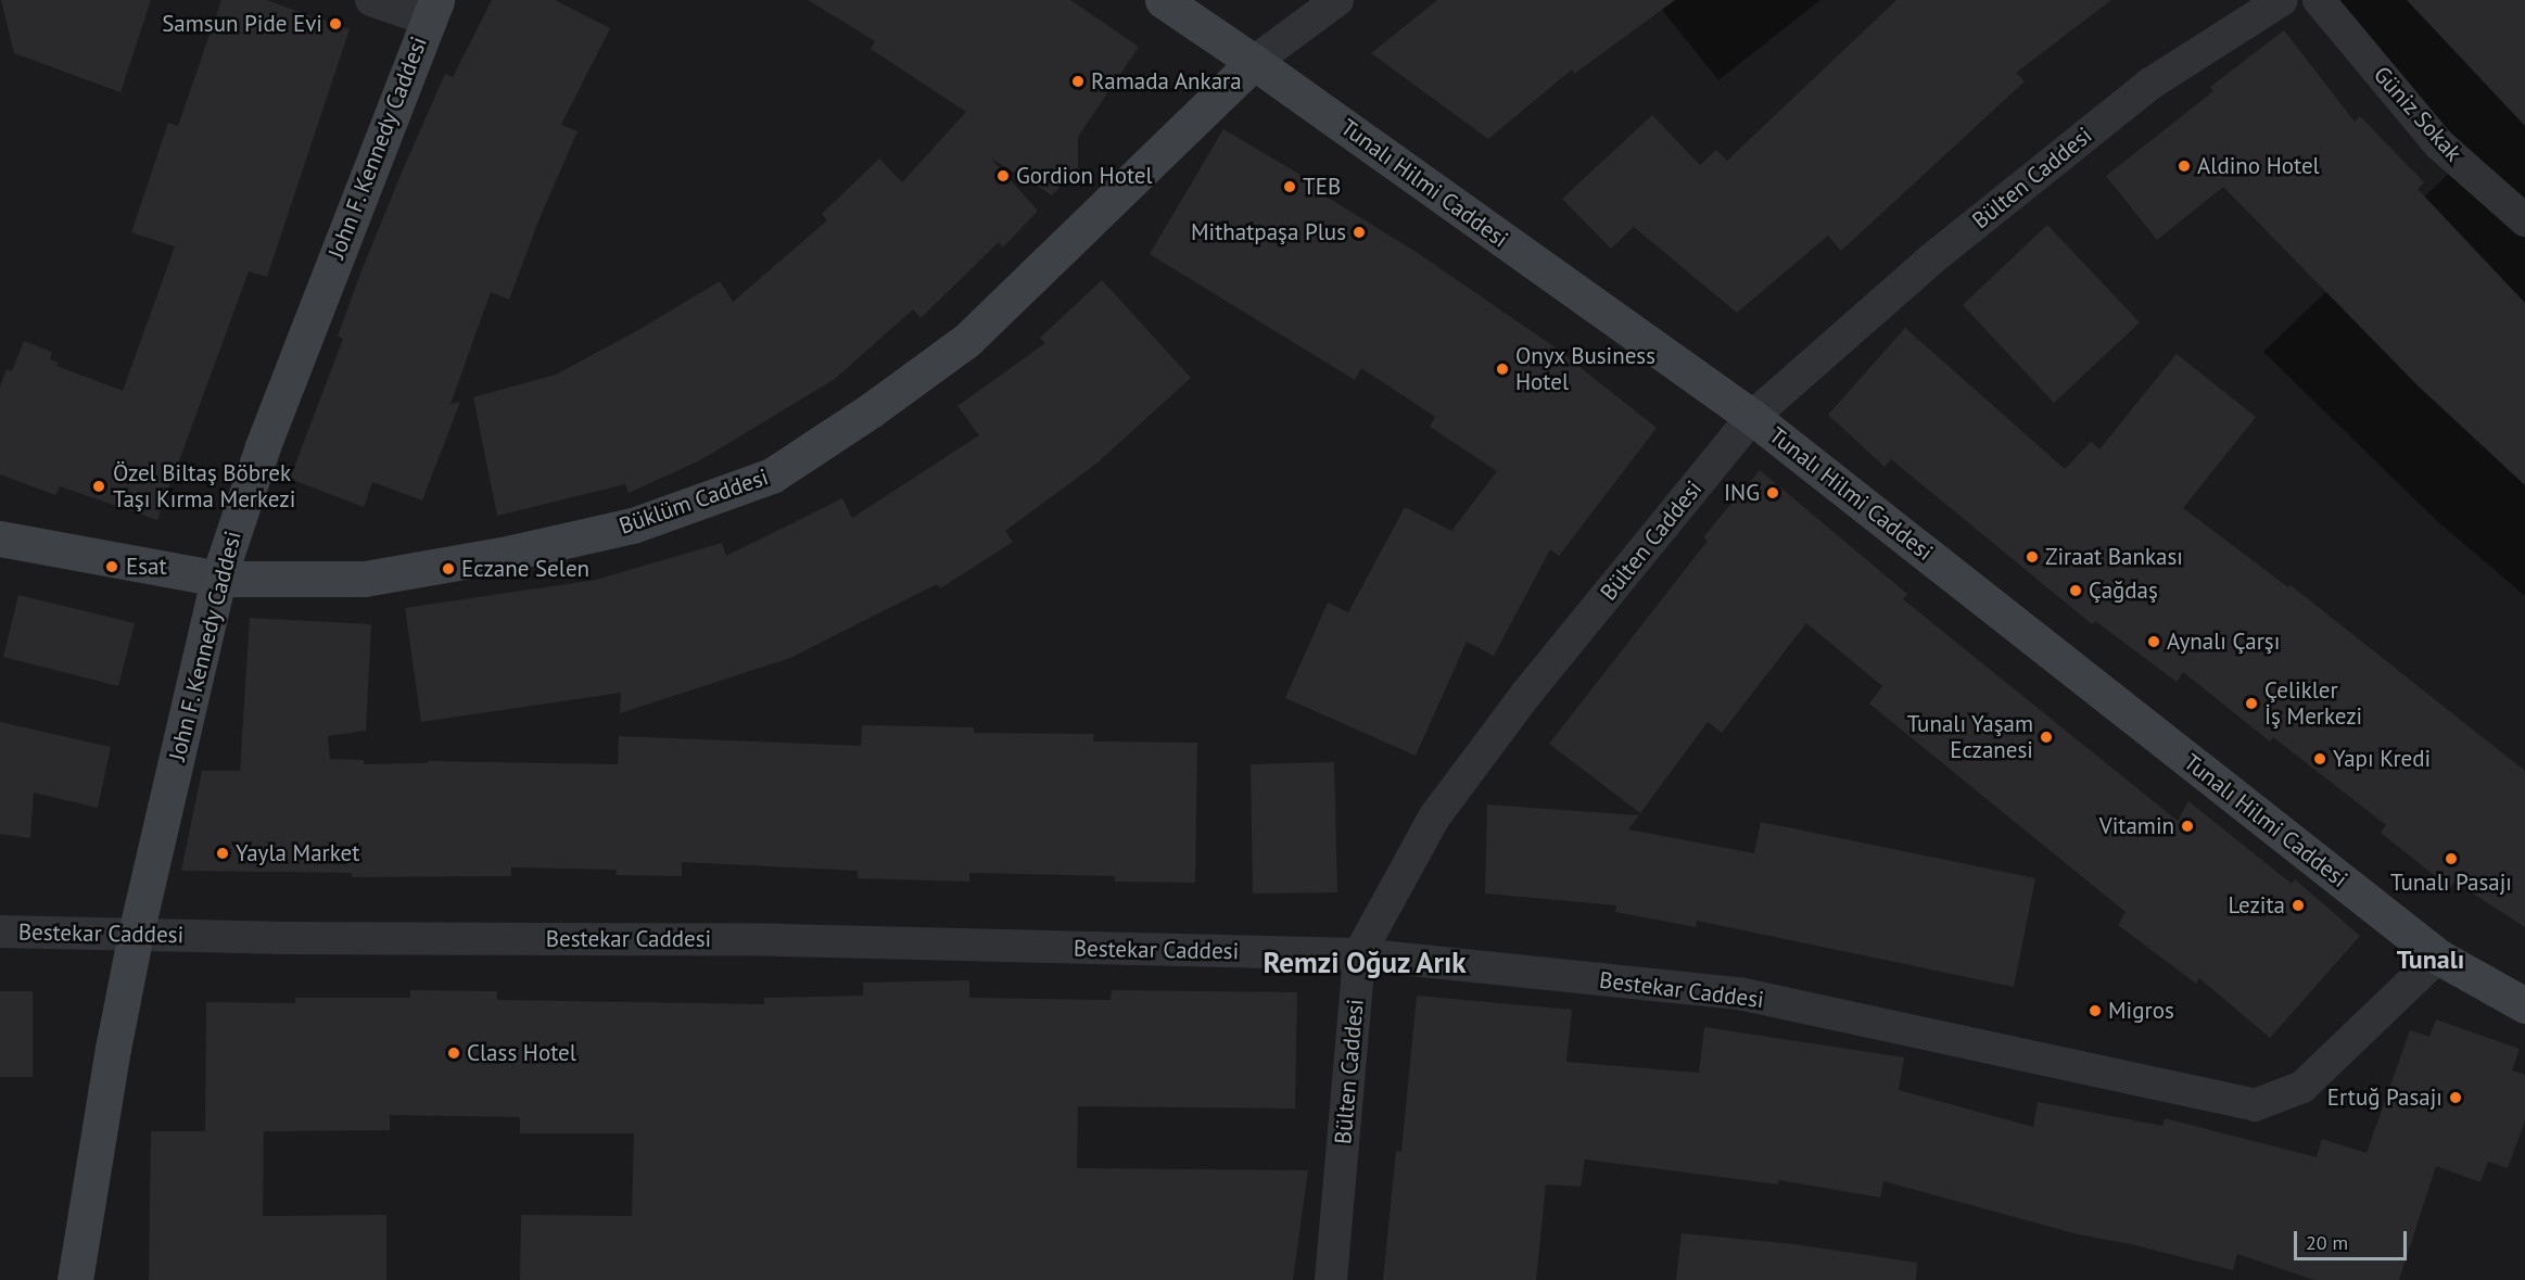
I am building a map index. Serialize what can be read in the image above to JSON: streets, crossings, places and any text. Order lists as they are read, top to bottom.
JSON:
{
  "streets": {
    "main road": ["John F. Kennedy Caddesi", "Tunalı Hilmi Caddesi", "Büklüm Caddesi"],
    "street": ["Güniz Sokak", "Bülten Caddesi", "Bestekar Caddesi"]
  },
  "crossings": [
    ["John F. Kennedy Caddesi", "Büklüm Caddesi"],
    ["John F. Kennedy Caddesi", "Bestekar Caddesi"],
    ["Bülten Caddesi", "Tunalı Hilmi Caddesi"],
    ["Bülten Caddesi", "Bestekar Caddesi"],
    ["Tunalı Hilmi Caddesi", "Büklüm Caddesi"],
    ["Tunalı Hilmi Caddesi", "Bestekar Caddesi"]
  ],
  "districts": ["Tunalı", "Remzi Oğuz Arık"],
  "places": [
    "Samsun Pide Evi",
    "Ramada Ankara",
    "Aldino Hotel",
    "Gordion Hotel",
    "TEB",
    "Mithatpaşa Plus",
    "Onyx Business Hotel",
    "Özel Biltaş Böbrek Taşı Kırma Merkezi",
    "ING",
    "Ziraat Bankası",
    "Esat",
    "Eczane Selen",
    "Çağdaş",
    "Aynalı Çarşı",
    "Çelikler İş Merkezi",
    "Tunalı Yaşam Eczanesi",
    "Yapı Kredi",
    "Vitamin",
    "Yayla Market",
    "Tunalı Pasajı",
    "Lezita",
    "Migros",
    "Class Hotel",
    "Ertuğ Pasajı"
  ],
  "scale_bar": "20 m"
}
